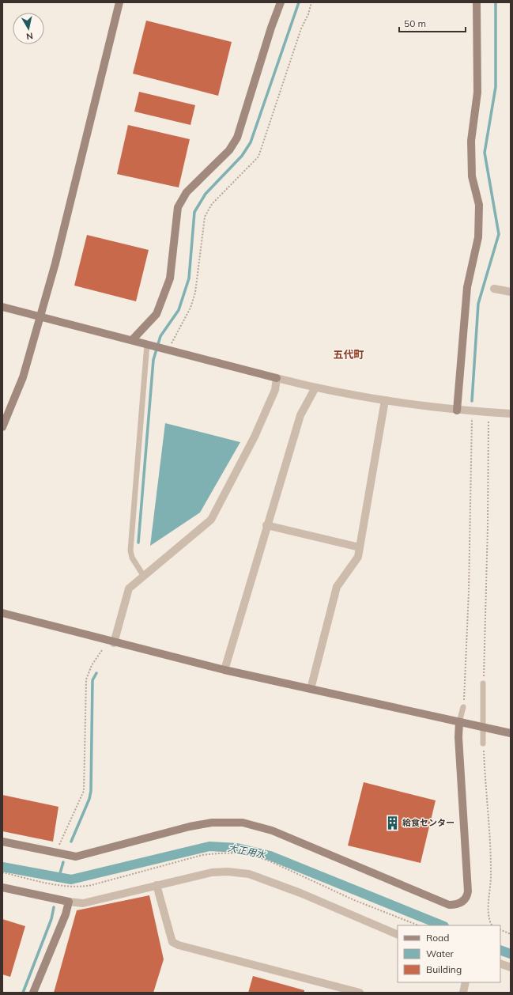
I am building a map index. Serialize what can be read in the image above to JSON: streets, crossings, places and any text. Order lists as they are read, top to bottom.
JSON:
{
  "districts": ["五代町"],
  "water": ["大正用水"],
  "places": {
    "building": ["給食センター"]
  },
  "legend": ["Road", "Water", "Building"],
  "scale_bar": "50 m",
  "north": "bottom"
}
